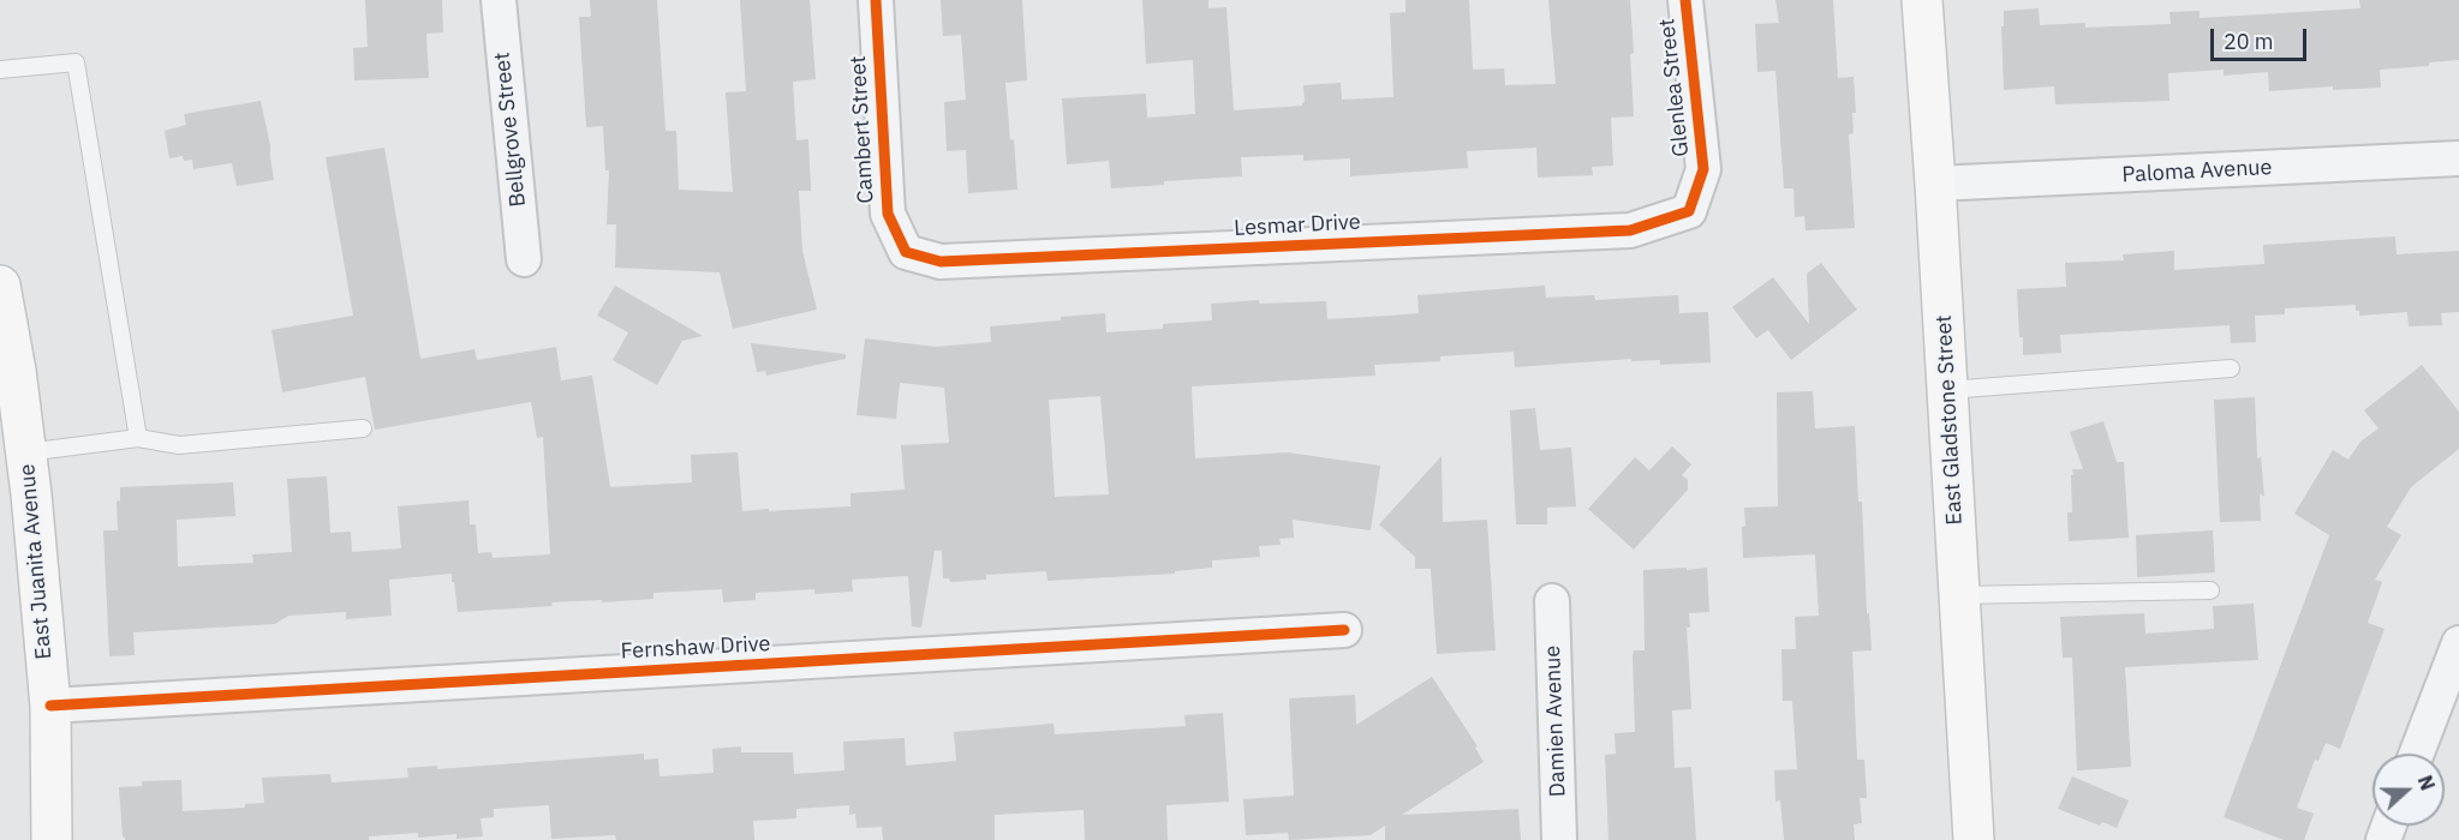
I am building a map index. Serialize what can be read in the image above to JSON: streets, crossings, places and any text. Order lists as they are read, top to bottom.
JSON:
{
  "streets": {
    "street": [
      "Glenlea Street",
      "Bellgrove Street",
      "Cambert Street",
      "Paloma Avenue",
      "Lesmar Drive",
      "East Gladstone Street",
      "East Juanita Avenue",
      "Fernshaw Drive",
      "Damien Avenue"
    ]
  },
  "crossings": [
    ["Glenlea Street", "Lesmar Drive"],
    ["Cambert Street", "Lesmar Drive"],
    ["Paloma Avenue", "East Gladstone Street"],
    ["East Juanita Avenue", "Fernshaw Drive"]
  ],
  "scale_bar": "20 m",
  "north": "right"
}
